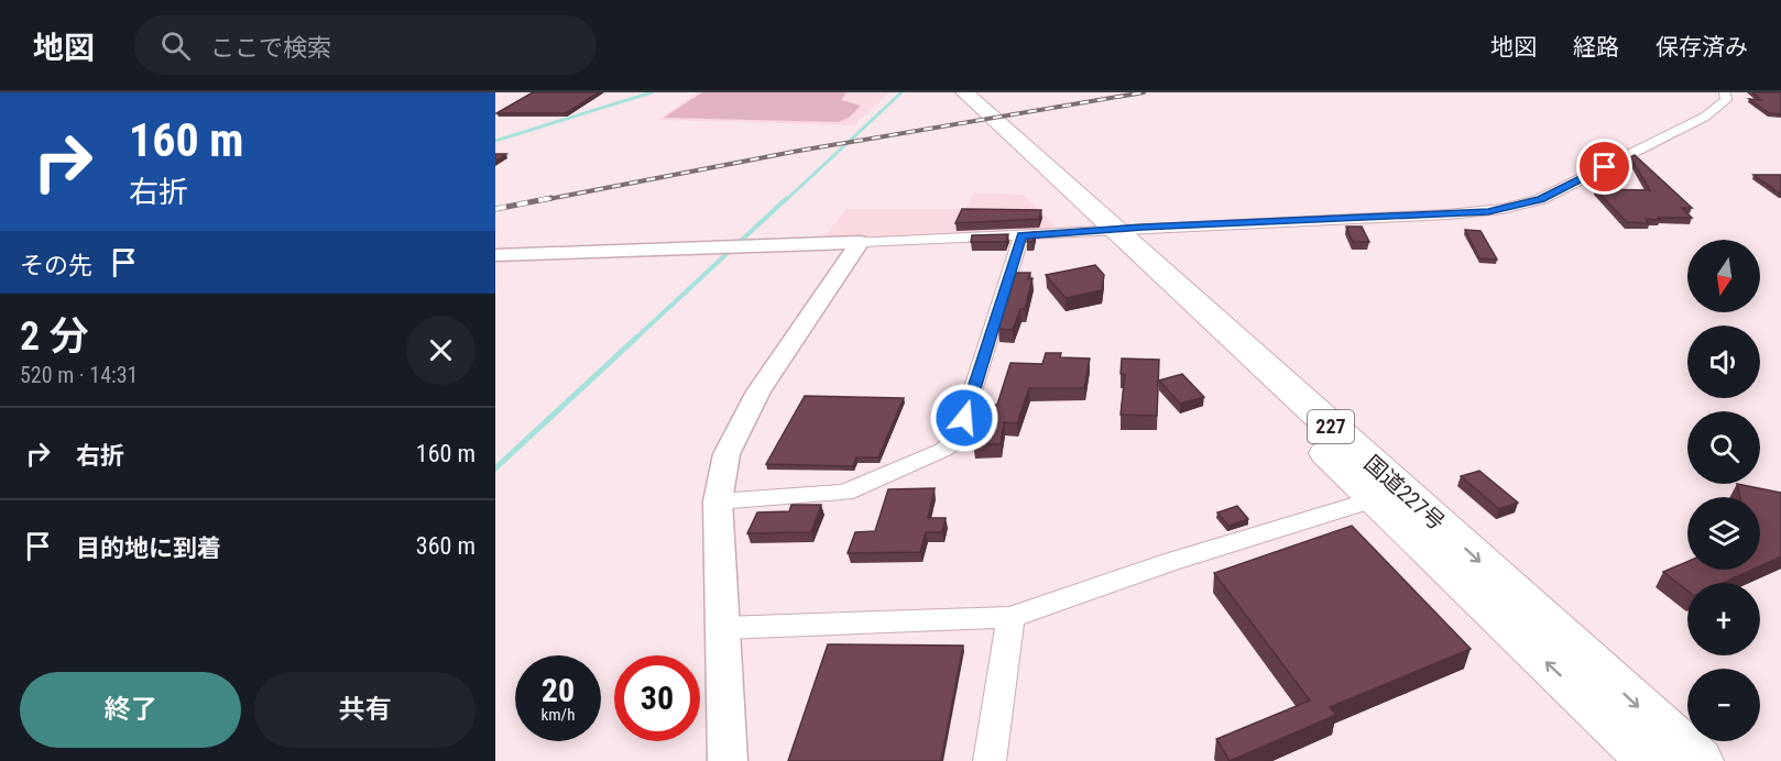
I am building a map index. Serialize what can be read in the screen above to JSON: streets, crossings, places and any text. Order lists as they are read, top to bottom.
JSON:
{
  "streets": {
    "highway": ["227", "国道227号"]
  },
  "north": "bottom",
  "page": {
    "header": "地図",
    "search": "ここで検索",
    "nav": ["地図", "経路", "保存済み"],
    "turn": ["160 m", "右折"],
    "then": "その先",
    "map_buttons": ["+", "−"],
    "heading": ["2 分", "520 m · 14:31"],
    "list": [
      {
        "name": "右折",
        "value": "160 m"
      },
      {
        "name": "目的地に到着",
        "value": "360 m"
      }
    ],
    "speed": "20 km/h",
    "limit": "30",
    "buttons": ["終了", "共有"]
  }
}
